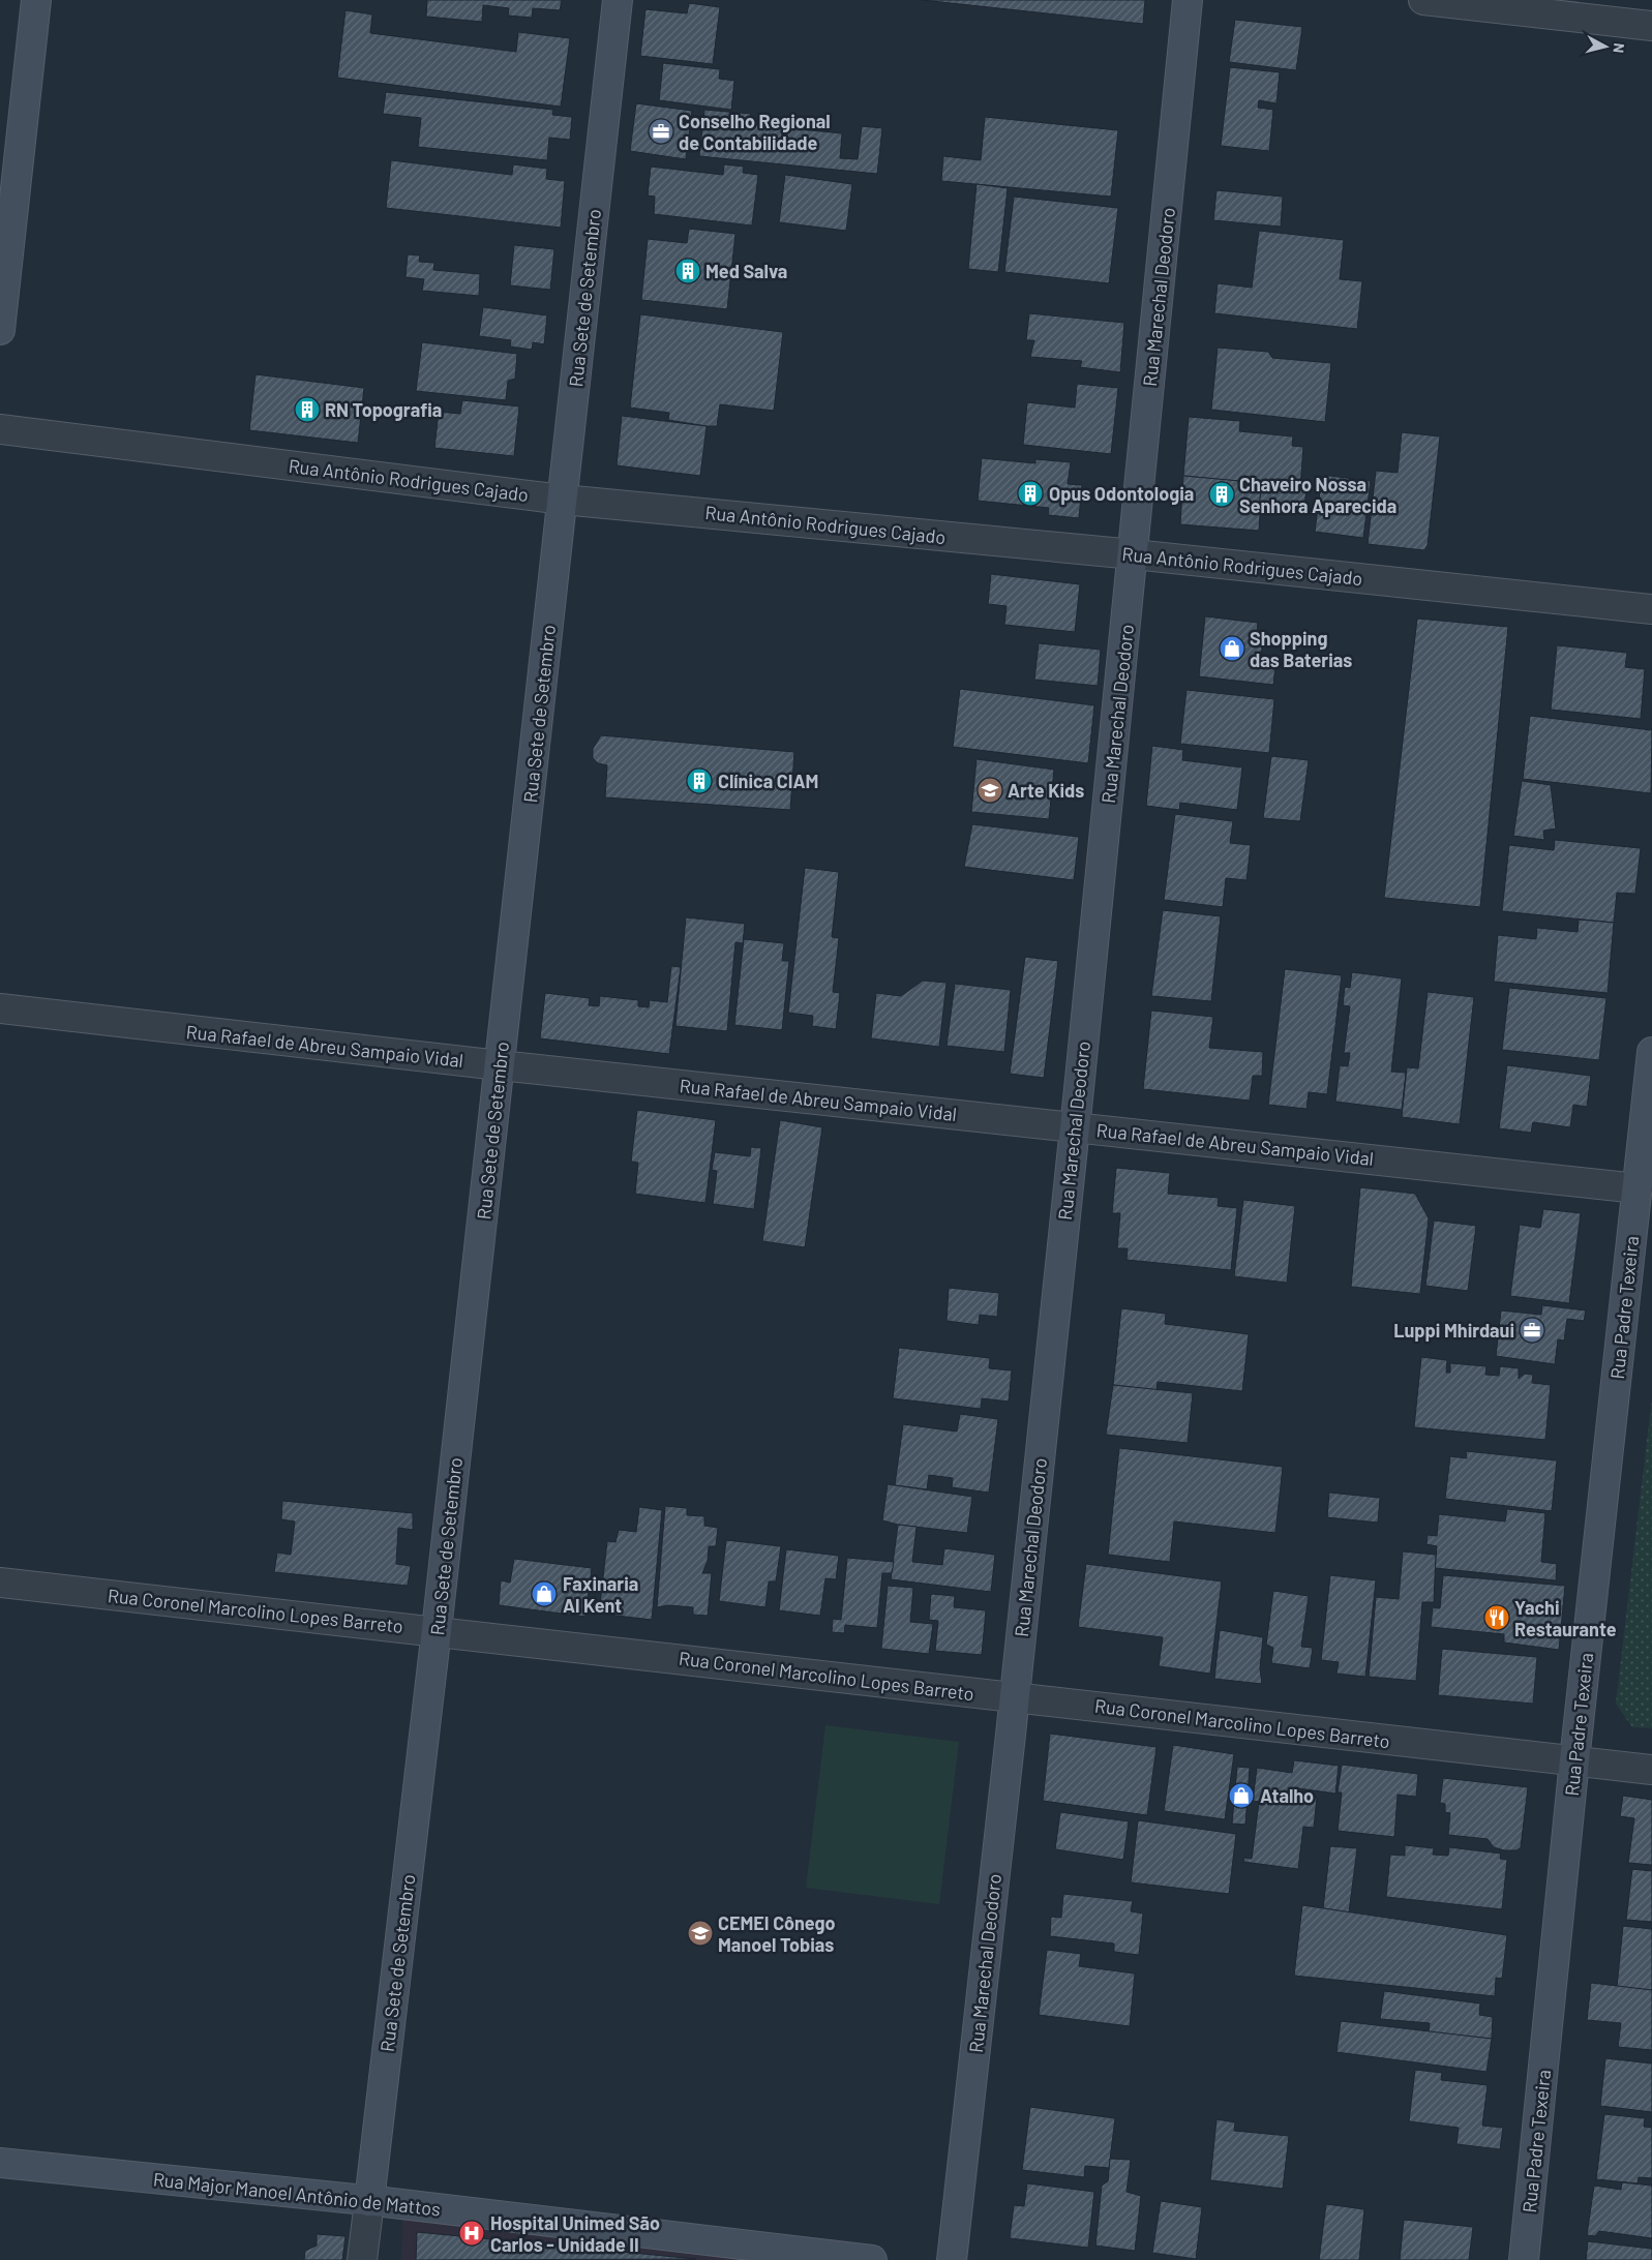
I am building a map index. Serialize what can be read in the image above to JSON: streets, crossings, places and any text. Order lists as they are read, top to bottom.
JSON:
{
  "streets": {
    "main road": [
      "Rua Marechal Deodoro",
      "Rua Sete de Setembro",
      "Rua Padre Texeira",
      "Rua Major Manoel Antônio de Mattos"
    ],
    "street": ["Rua Antônio Rodrigues Cajado", "Rua Rafael de Abreu Sampaio Vidal", "Rua Coronel Marcolino Lopes Barreto"]
  },
  "crossings": [
    ["Rua Marechal Deodoro", "Rua Antônio Rodrigues Cajado"],
    ["Rua Marechal Deodoro", "Rua Rafael de Abreu Sampaio Vidal"],
    ["Rua Marechal Deodoro", "Rua Coronel Marcolino Lopes Barreto"],
    ["Rua Sete de Setembro", "Rua Antônio Rodrigues Cajado"],
    ["Rua Sete de Setembro", "Rua Rafael de Abreu Sampaio Vidal"],
    ["Rua Sete de Setembro", "Rua Coronel Marcolino Lopes Barreto"],
    ["Rua Sete de Setembro", "Rua Major Manoel Antônio de Mattos"],
    ["Rua Rafael de Abreu Sampaio Vidal", "Rua Padre Texeira"],
    ["Rua Padre Texeira", "Rua Coronel Marcolino Lopes Barreto"]
  ],
  "places": {
    "office": ["Conselho Regional de Contabilidade", "Luppi Mhirdaui"],
    "building": [
      "Med Salva",
      "RN Topografia",
      "Opus Odontologia",
      "Chaveiro Nossa Senhora Aparecida",
      "Clínica CIAM"
    ],
    "shop": ["Shopping das Baterias", "Faxinaria Al Kent", "Atalho"],
    "school or university": ["Arte Kids", "CEMEI Cônego Manoel Tobias"],
    "restaurant": ["Yachi Restaurante"],
    "hospital": ["Hospital Unimed São Carlos - Unidade II"]
  },
  "north": "right"
}
